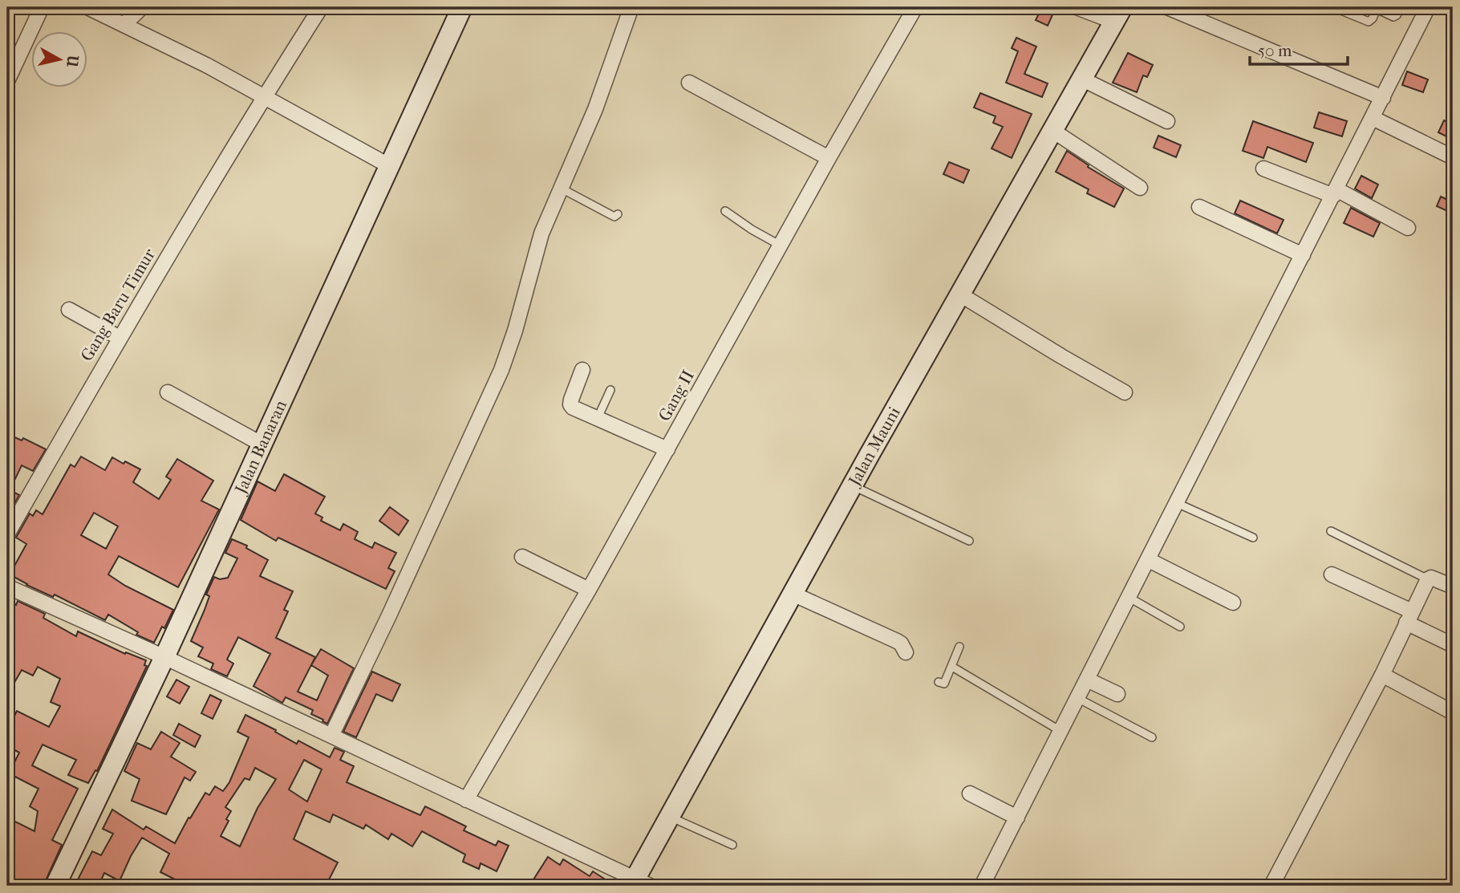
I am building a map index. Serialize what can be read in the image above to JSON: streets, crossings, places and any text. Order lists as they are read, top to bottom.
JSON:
{
  "streets": {
    "main road": ["Jalan Mauni", "Jalan Banaran"],
    "street": ["Gang Baru Timur", "Gang II"]
  },
  "scale_bar": "50 m",
  "north": "right"
}
